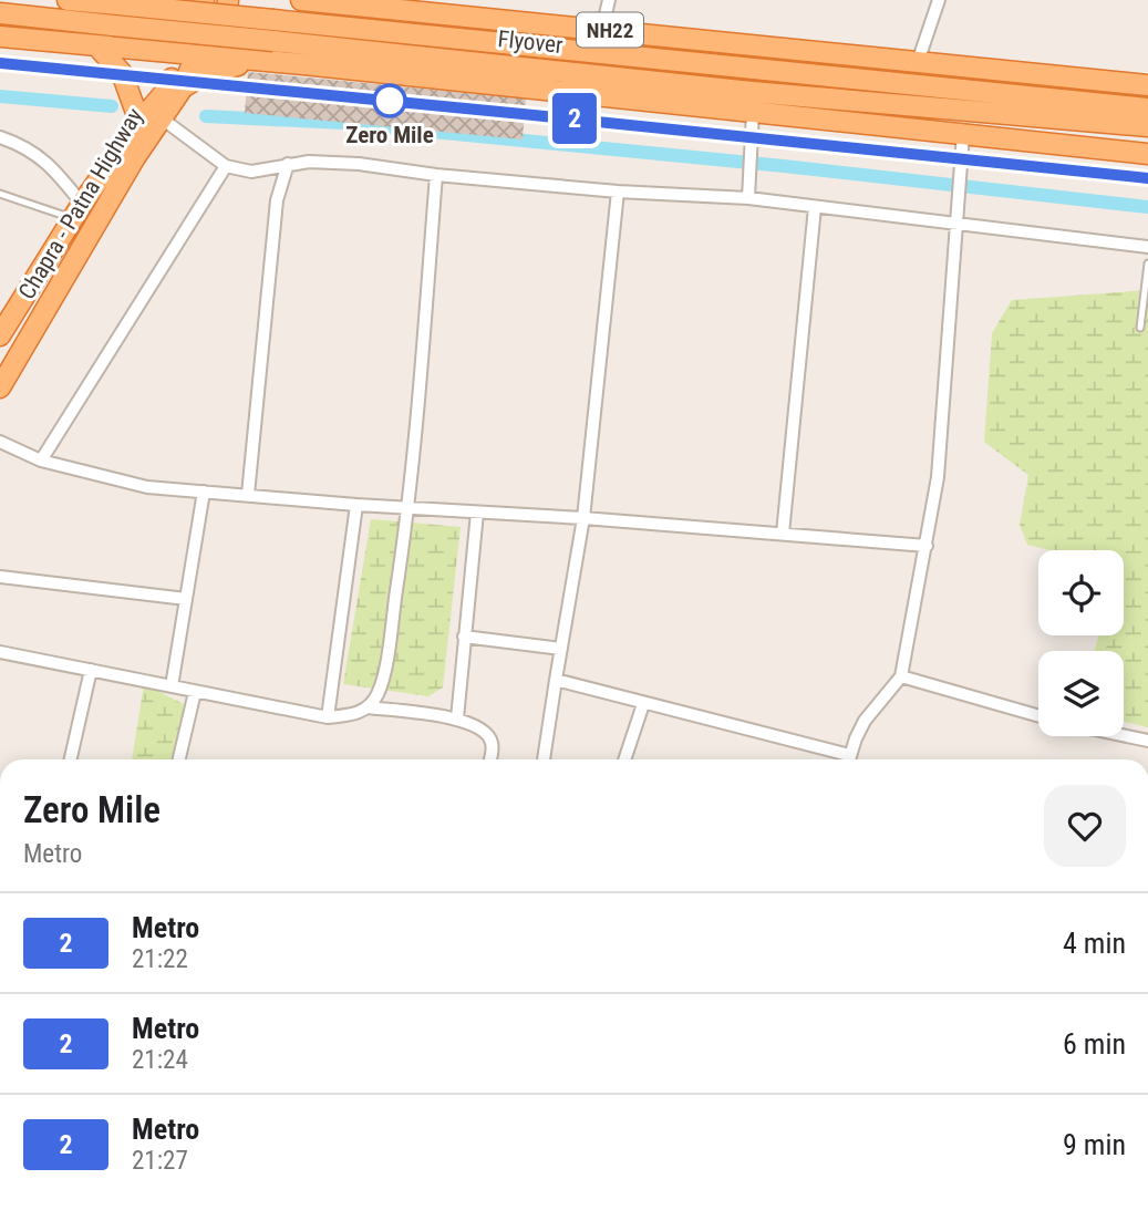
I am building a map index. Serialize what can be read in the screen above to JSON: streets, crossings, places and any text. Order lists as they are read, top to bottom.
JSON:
{
  "streets": {
    "highway": ["NH22", "Flyover", "Chapra - Patna Highway"]
  },
  "places": ["Zero Mile"],
  "lines": ["metro line 2"],
  "page": {
    "on_map": "2",
    "heading": ["Zero Mile", "Metro"],
    "list": [
      {
        "mark": "2",
        "name": "Metro",
        "note": "21:22",
        "value": "4 min"
      },
      {
        "mark": "2",
        "name": "Metro",
        "note": "21:24",
        "value": "6 min"
      },
      {
        "mark": "2",
        "name": "Metro",
        "note": "21:27",
        "value": "9 min"
      }
    ]
  }
}
